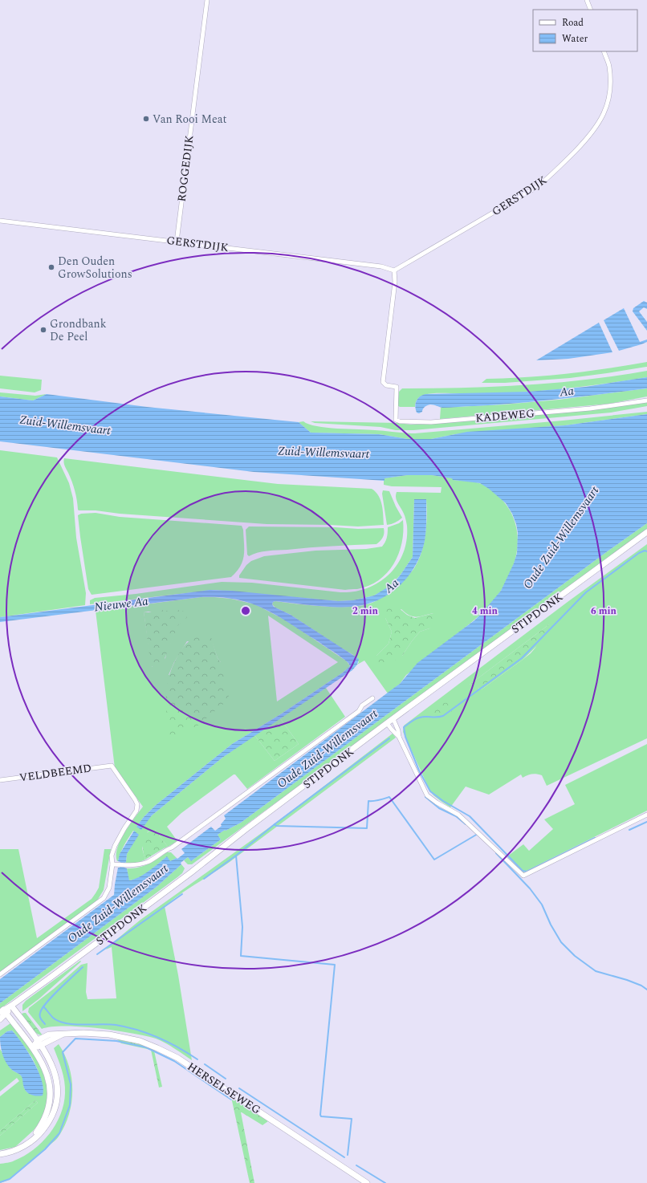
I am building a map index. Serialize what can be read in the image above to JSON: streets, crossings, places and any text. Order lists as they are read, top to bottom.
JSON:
{
  "streets": {
    "main road": ["STIPDONK", "HERSELSEWEG"],
    "street": [
      "ROGGEDIJK",
      "GERSTDIJK",
      "KADEWEG",
      "VELDBEEMD"
    ]
  },
  "crossings": [
    ["ROGGEDIJK", "GERSTDIJK"],
    ["GERSTDIJK", "KADEWEG"]
  ],
  "water": [
    "Aa",
    "Zuid-Willemsvaart",
    "Oude Zuid-Willemsvaart",
    "Nieuwe Aa"
  ],
  "places": ["Van Rooi Meat", "Den Ouden GrowSolutions", "Grondbank De Peel"],
  "legend": ["Road", "Water"],
  "rings": ["2 min", "4 min", "6 min"]
}
